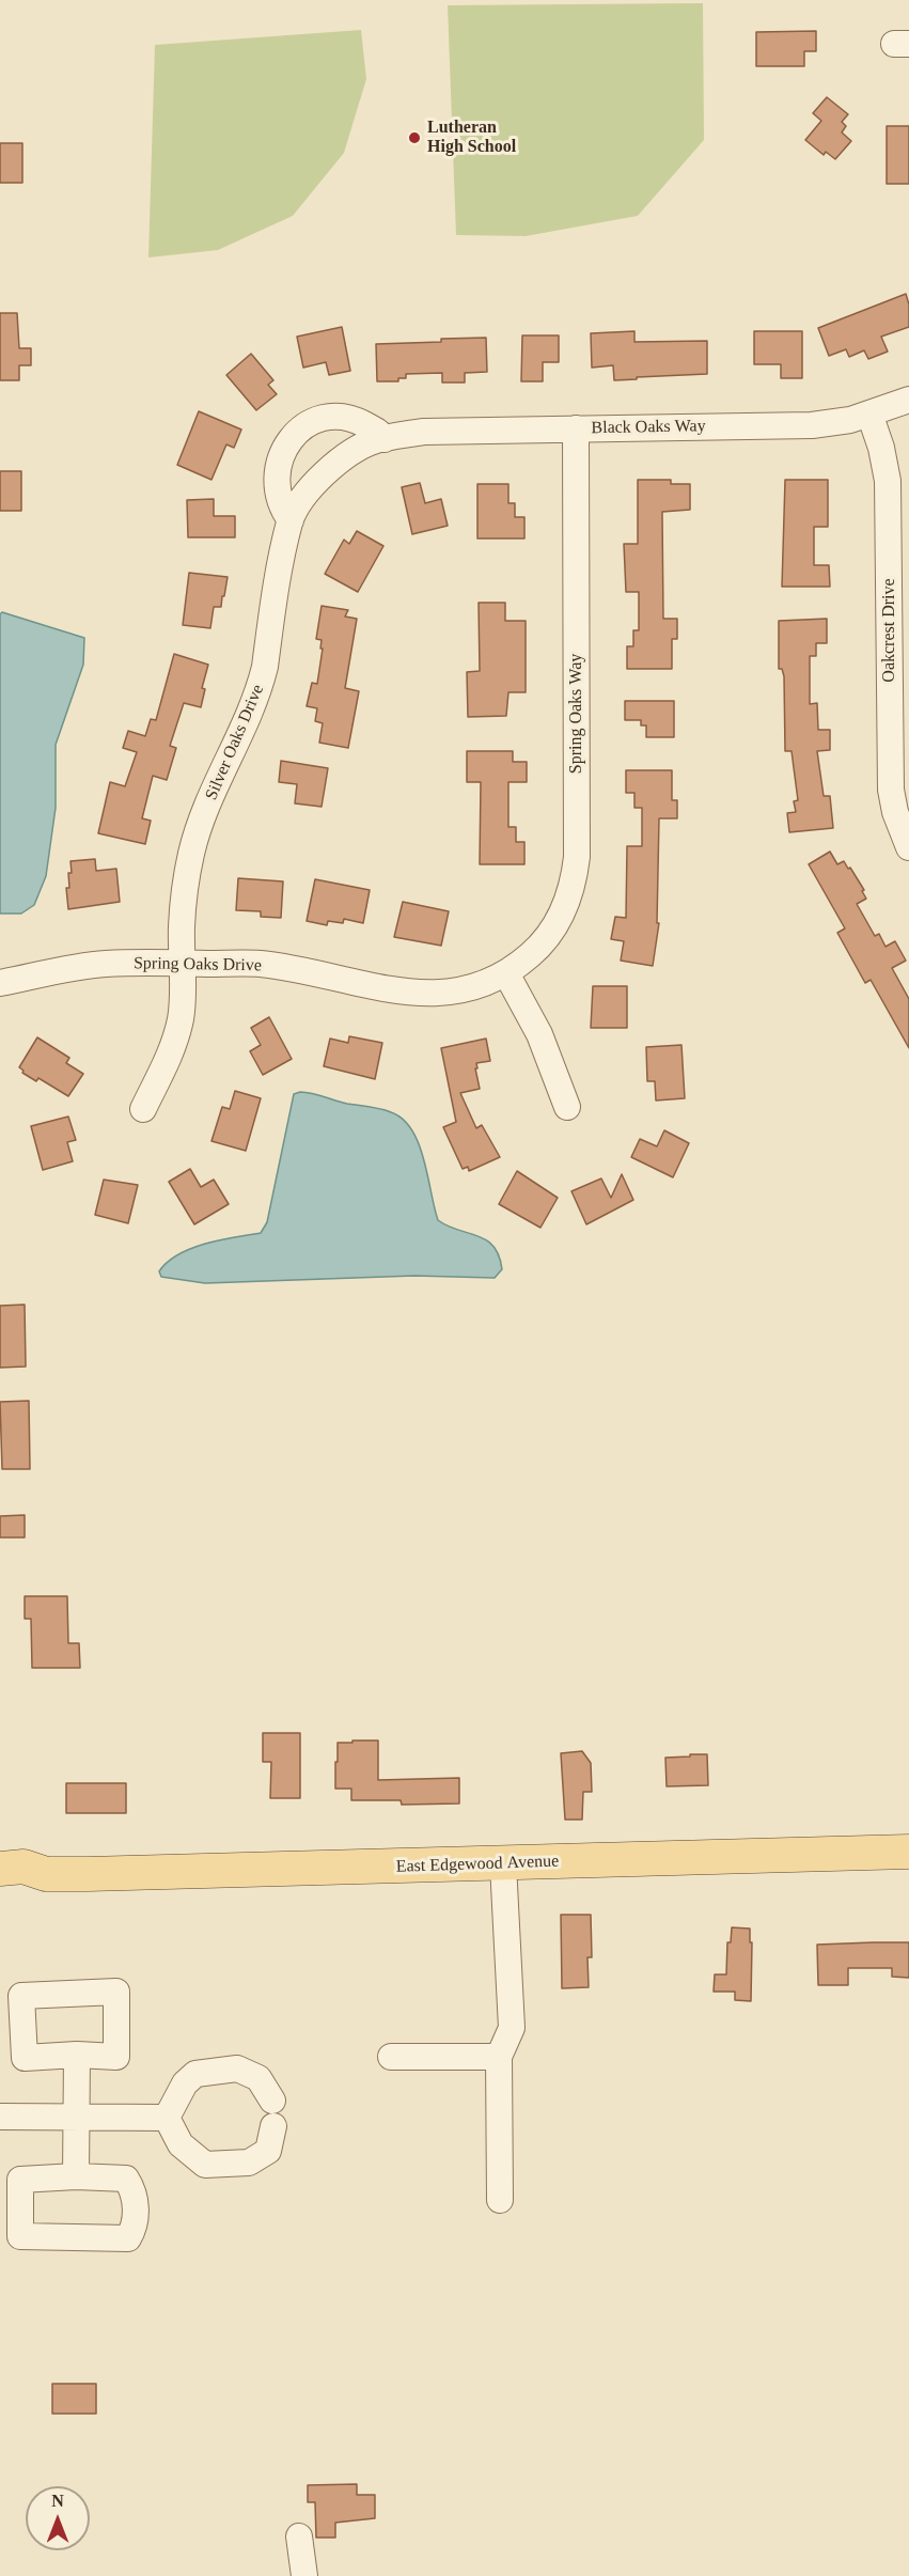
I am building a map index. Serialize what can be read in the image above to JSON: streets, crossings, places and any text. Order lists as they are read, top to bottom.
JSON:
{
  "streets": {
    "main road": ["East Edgewood Avenue"],
    "street": [
      "Black Oaks Way",
      "Oakcrest Drive",
      "Spring Oaks Way",
      "Silver Oaks Drive",
      "Spring Oaks Drive"
    ]
  },
  "crossings": [
    ["Black Oaks Way", "Oakcrest Drive"],
    ["Black Oaks Way", "Spring Oaks Way"],
    ["Black Oaks Way", "Silver Oaks Drive"],
    ["Spring Oaks Way", "Spring Oaks Drive"],
    ["Silver Oaks Drive", "Spring Oaks Drive"]
  ],
  "places": ["Lutheran High School"],
  "north": "top"
}
